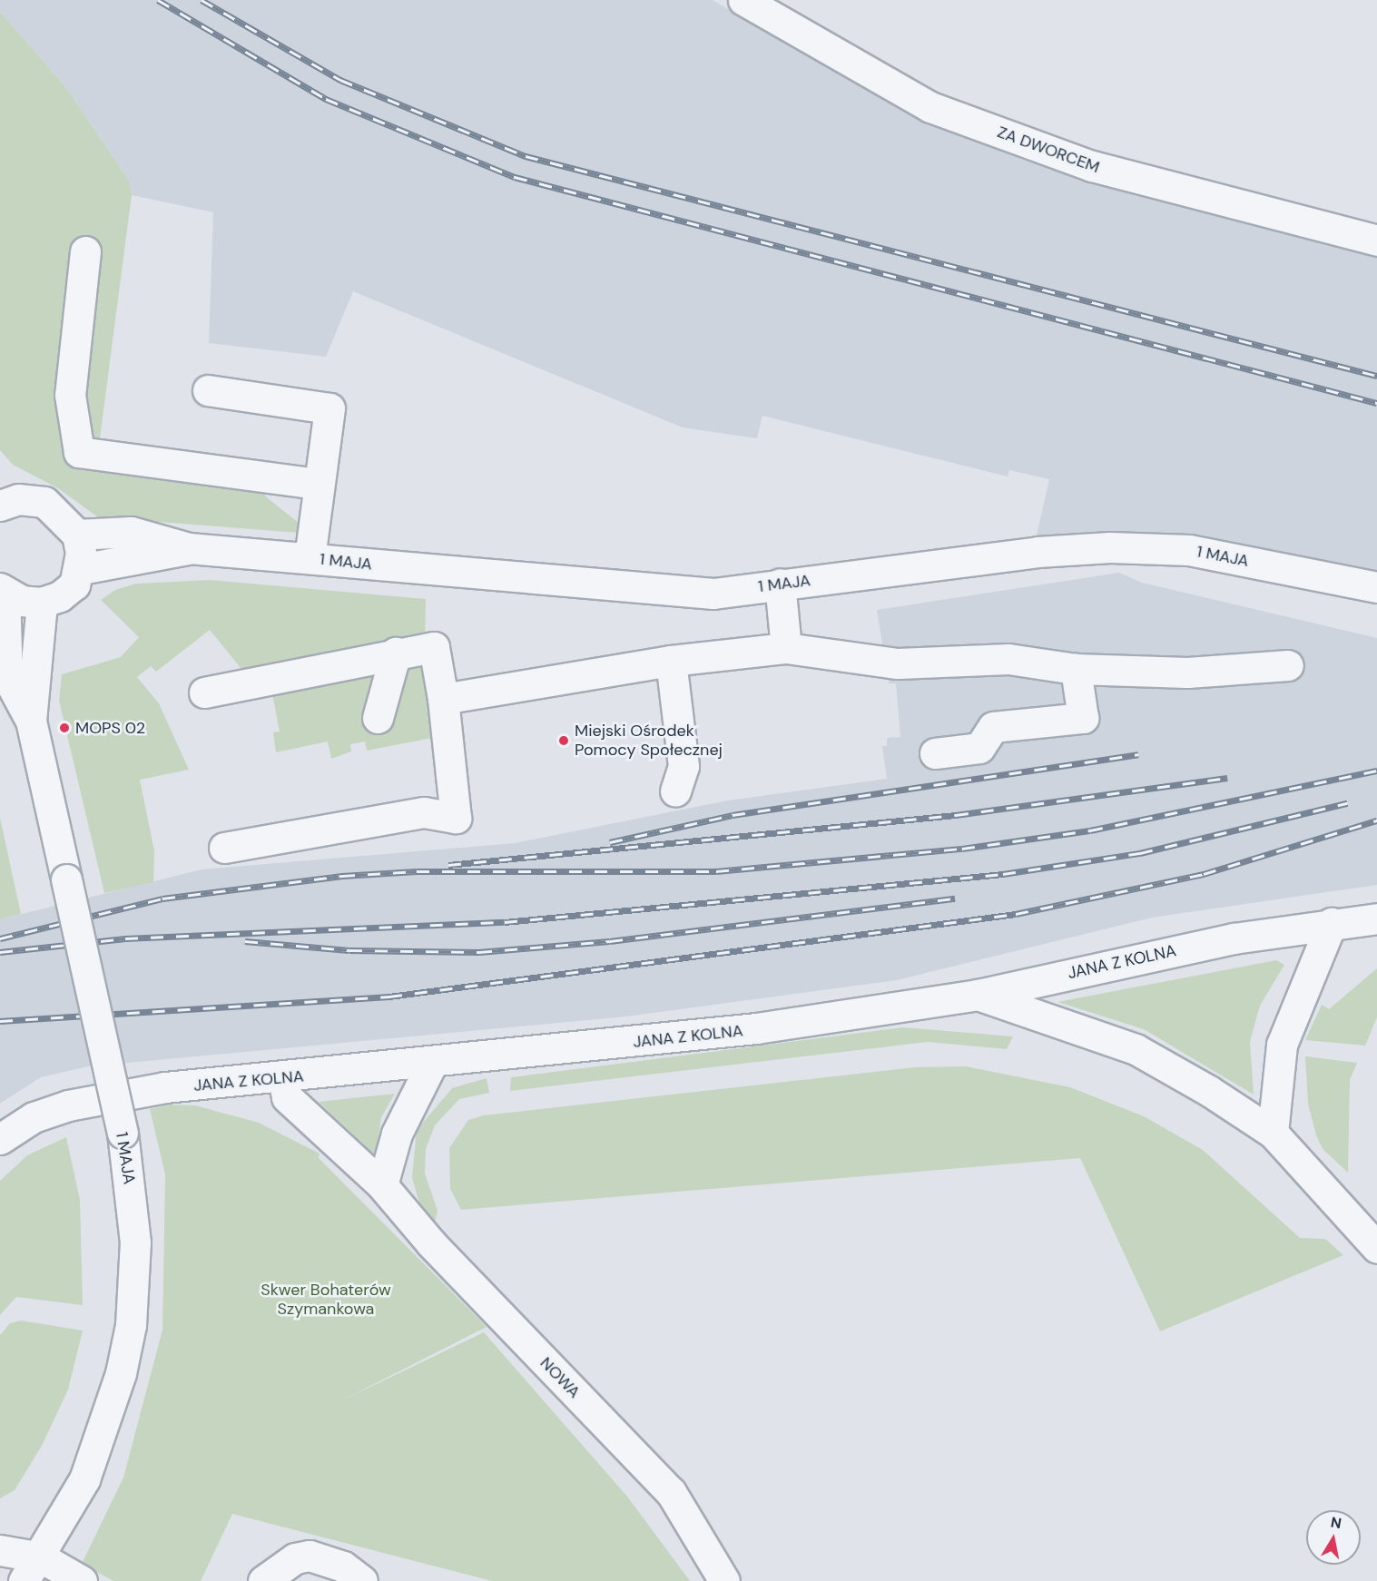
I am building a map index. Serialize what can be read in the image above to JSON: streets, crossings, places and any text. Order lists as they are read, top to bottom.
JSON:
{
  "streets": {
    "street": [
      "ZA DWORCEM",
      "1 MAJA",
      "JANA Z KOLNA",
      "NOWA"
    ]
  },
  "crossings": [
    ["JANA Z KOLNA", "NOWA"]
  ],
  "parks": ["Skwer Bohaterów Szymankowa"],
  "places": ["MOPS 02", "Miejski Ośrodek Pomocy Społecznej"],
  "north": "top"
}
